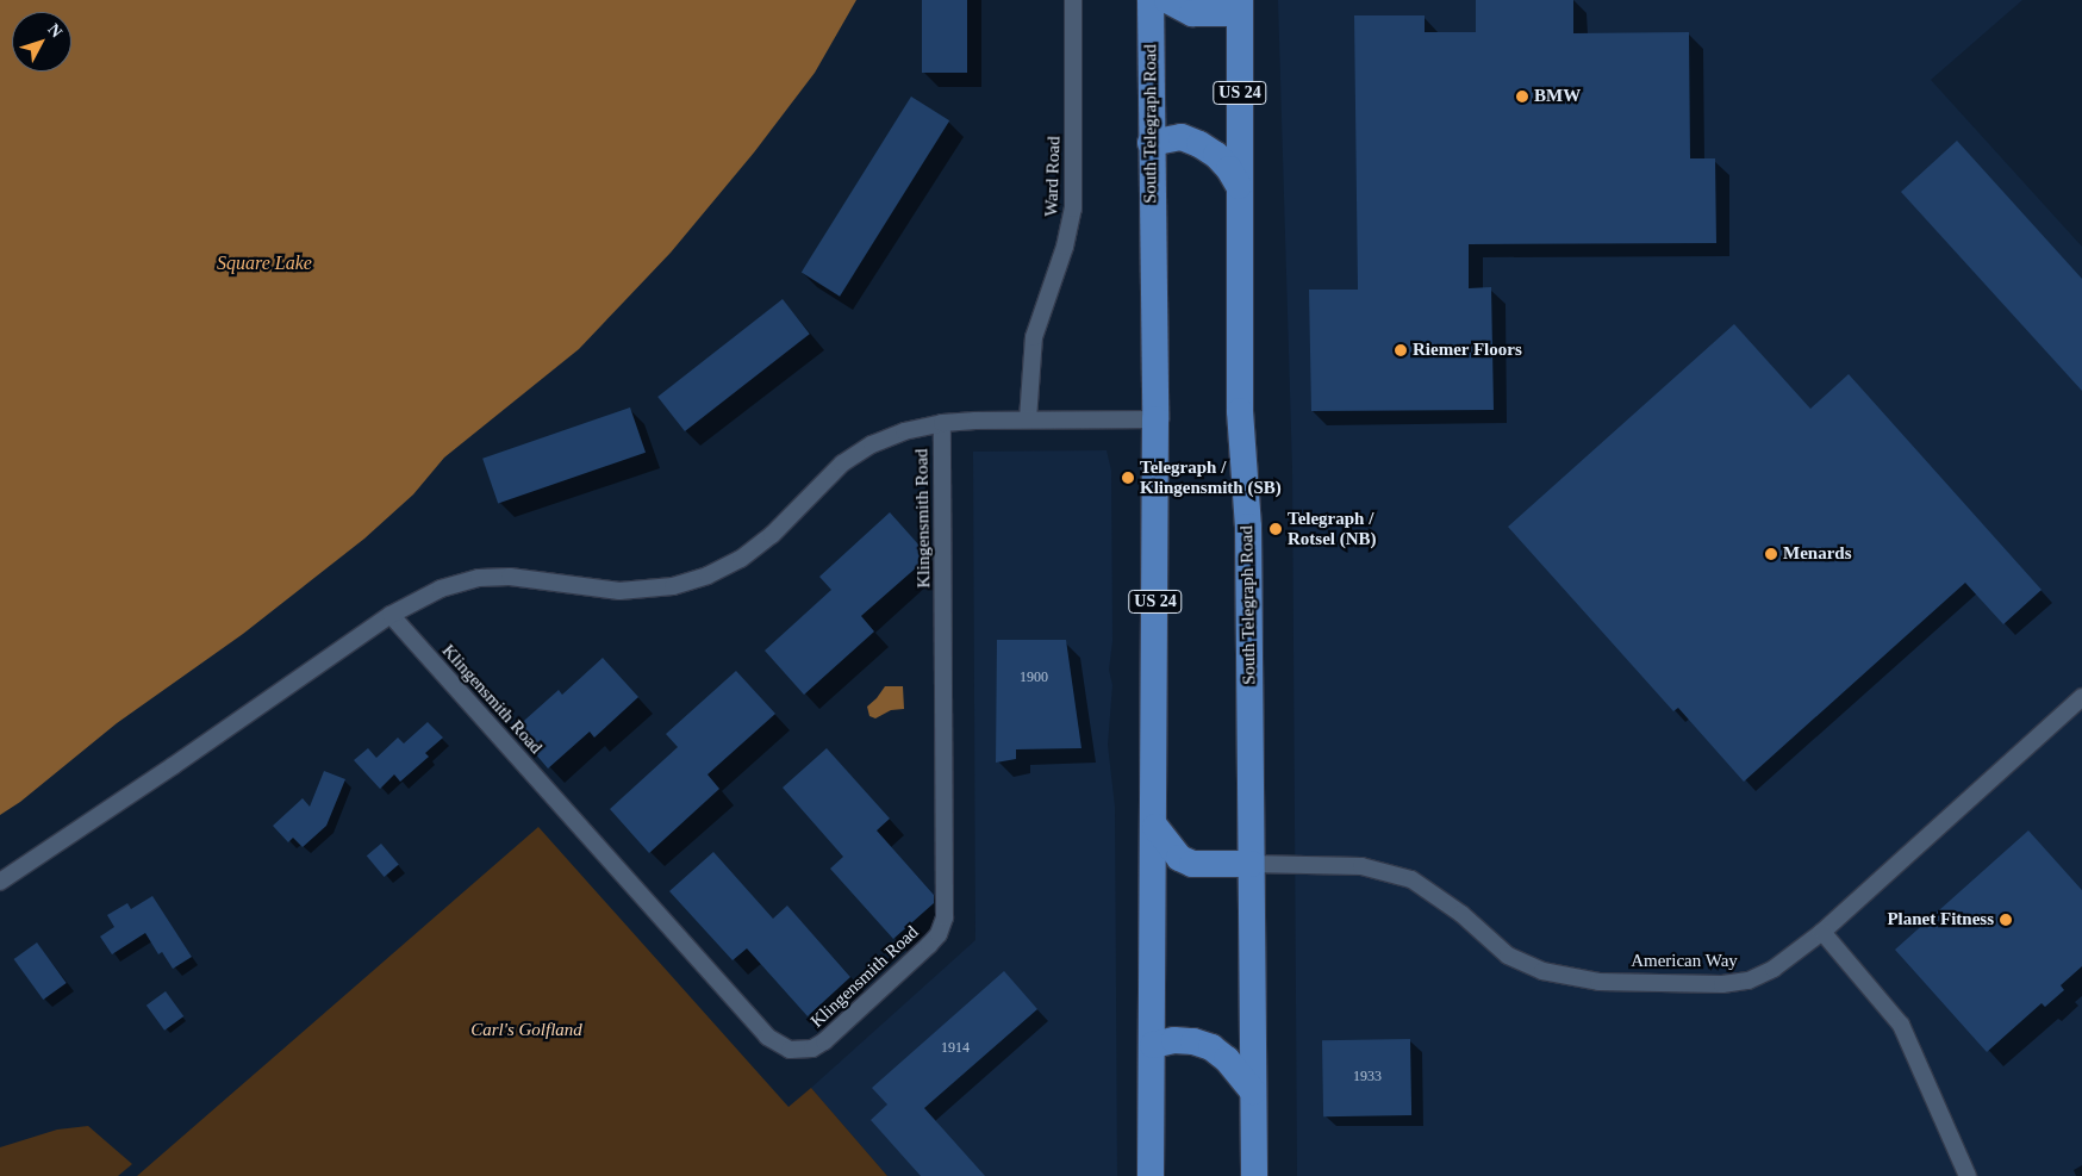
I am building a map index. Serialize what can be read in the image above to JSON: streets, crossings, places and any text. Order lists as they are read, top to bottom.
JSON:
{
  "streets": {
    "highway": ["US 24", "South Telegraph Road"],
    "street": ["Ward Road", "Klingensmith Road", "American Way"]
  },
  "crossings": [
    ["South Telegraph Road", "Klingensmith Road"],
    ["South Telegraph Road", "American Way"],
    ["Ward Road", "Klingensmith Road"]
  ],
  "water": ["Square Lake"],
  "parks": ["Carl's Golfland"],
  "places": [
    "BMW",
    "Riemer Floors",
    "Telegraph / Klingensmith (SB)",
    "Telegraph / Rotsel (NB)",
    "Menards",
    "Planet Fitness"
  ],
  "house_numbers": ["1900", "1914", "1933"],
  "north": "top right"
}
